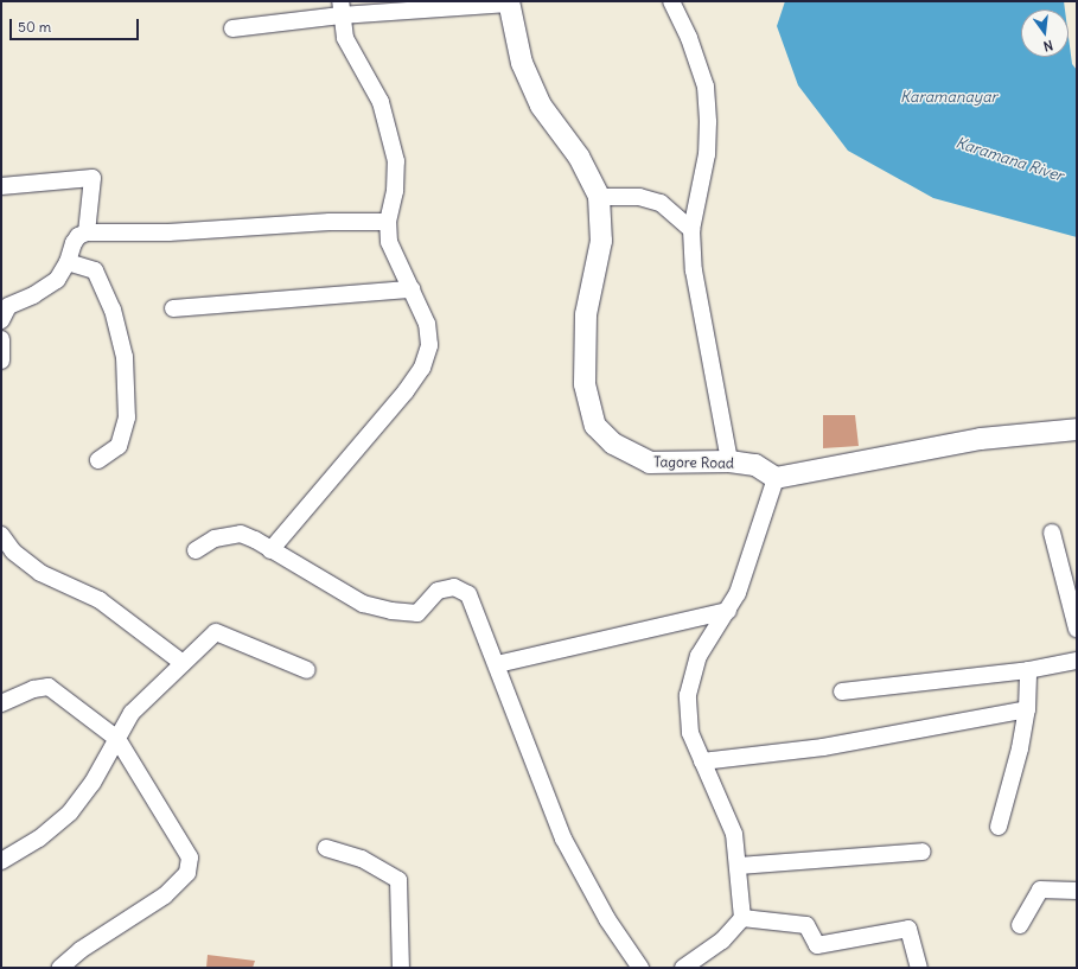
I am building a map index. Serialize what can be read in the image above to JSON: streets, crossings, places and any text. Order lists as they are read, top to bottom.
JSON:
{
  "streets": {
    "street": ["Tagore Road"]
  },
  "water": ["Karamanayar", "Karamana River"],
  "scale_bar": "50 m",
  "north": "bottom"
}
